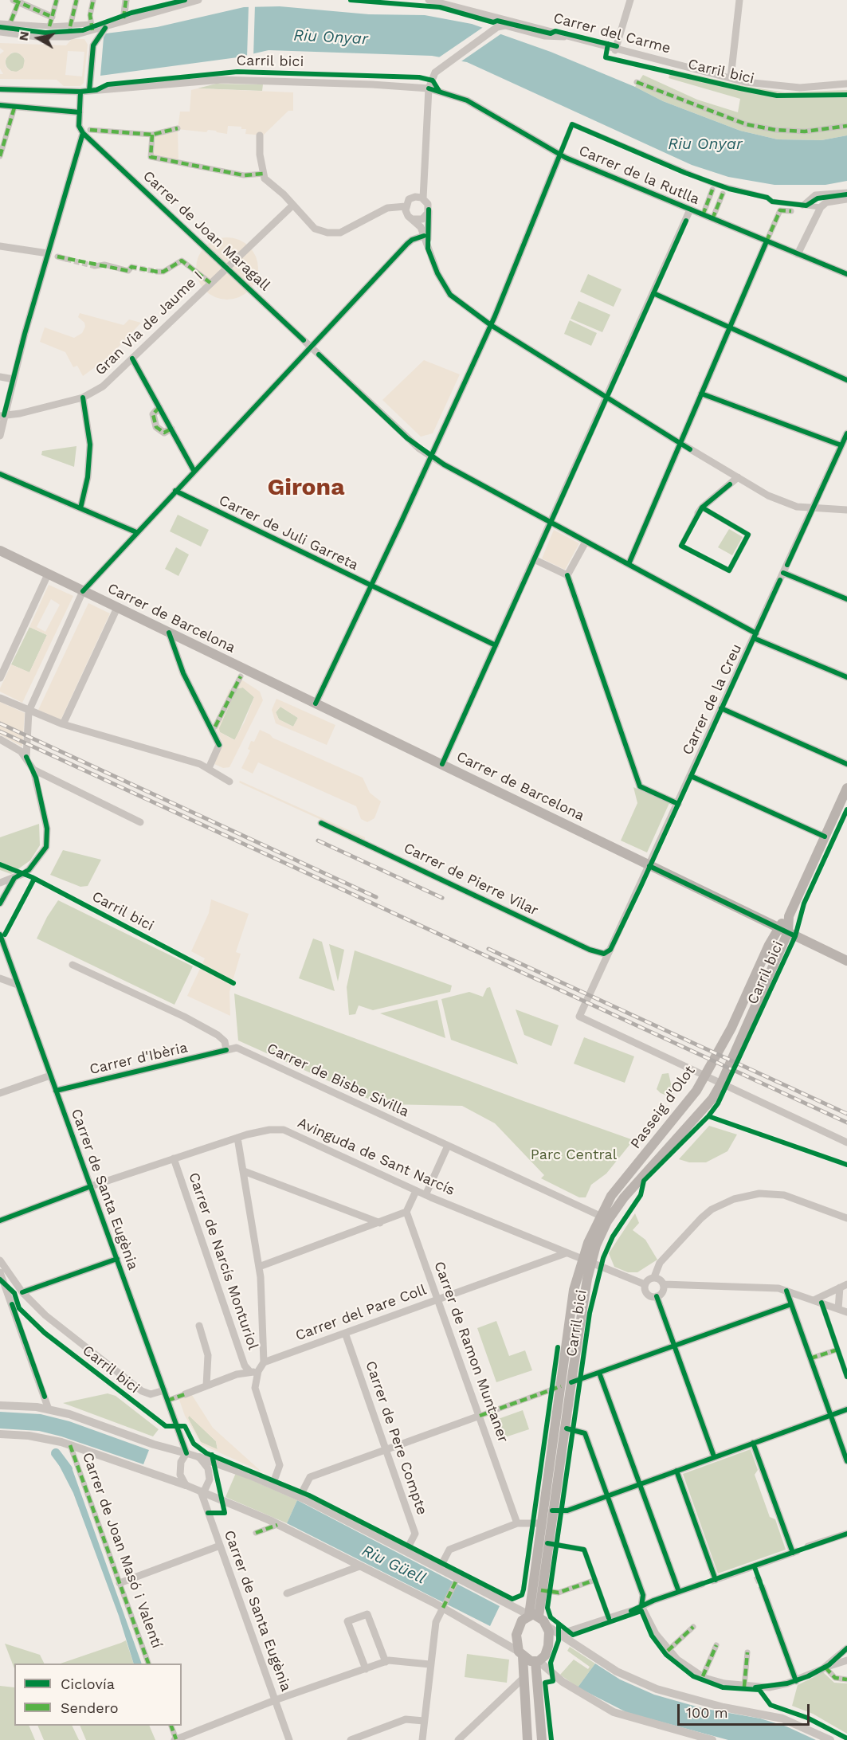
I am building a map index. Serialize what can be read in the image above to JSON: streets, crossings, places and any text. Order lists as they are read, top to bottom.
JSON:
{
  "streets": {
    "main road": ["Carrer de Barcelona", "Passeig d'Olot"],
    "street": [
      "Carrer del Carme",
      "Carrer de la Rutlla",
      "Carrer de Joan Maragall",
      "Gran Via de Jaume I",
      "Carrer de Juli Garreta",
      "Carrer de la Creu",
      "Carrer de Pierre Vilar",
      "Carrer d'Ibèria",
      "Carrer de Bisbe Sivilla",
      "Avinguda de Sant Narcís",
      "Carrer de Santa Eugènia",
      "Carrer de Narcís Monturiol",
      "Carrer del Pare Coll",
      "Carrer de Ramon Muntaner",
      "Carrer de Pere Compte",
      "Carrer de Joan Masó i Valentí"
    ],
    "cycle path": ["Carril bici"]
  },
  "crossings": [
    ["Carrer de Joan Maragall", "Gran Via de Jaume I"],
    ["Carrer de Joan Maragall", "Carrer de la Creu"],
    ["Carrer de Barcelona", "Carrer de la Creu"],
    ["Carrer de Barcelona", "Passeig d'Olot"],
    ["Carrer de la Creu", "Carrer de Pierre Vilar"],
    ["Carrer de la Creu", "Passeig d'Olot"],
    ["Carrer d'Ibèria", "Carrer de Bisbe Sivilla"],
    ["Carrer d'Ibèria", "Carrer de Santa Eugènia"],
    ["Carrer de Bisbe Sivilla", "Passeig d'Olot"],
    ["Passeig d'Olot", "Avinguda de Sant Narcís"],
    ["Avinguda de Sant Narcís", "Carrer de Santa Eugènia"],
    ["Avinguda de Sant Narcís", "Carrer de Narcís Monturiol"],
    ["Avinguda de Sant Narcís", "Carrer del Pare Coll"],
    ["Carrer del Pare Coll", "Carrer de Ramon Muntaner"],
    ["Carrer del Pare Coll", "Carrer de Pere Compte"]
  ],
  "districts": ["Girona"],
  "water": ["Riu Onyar", "Riu Güell"],
  "parks": ["Parc Central"],
  "legend": ["Ciclovía", "Sendero"],
  "scale_bar": "100 m",
  "north": "left"
}
